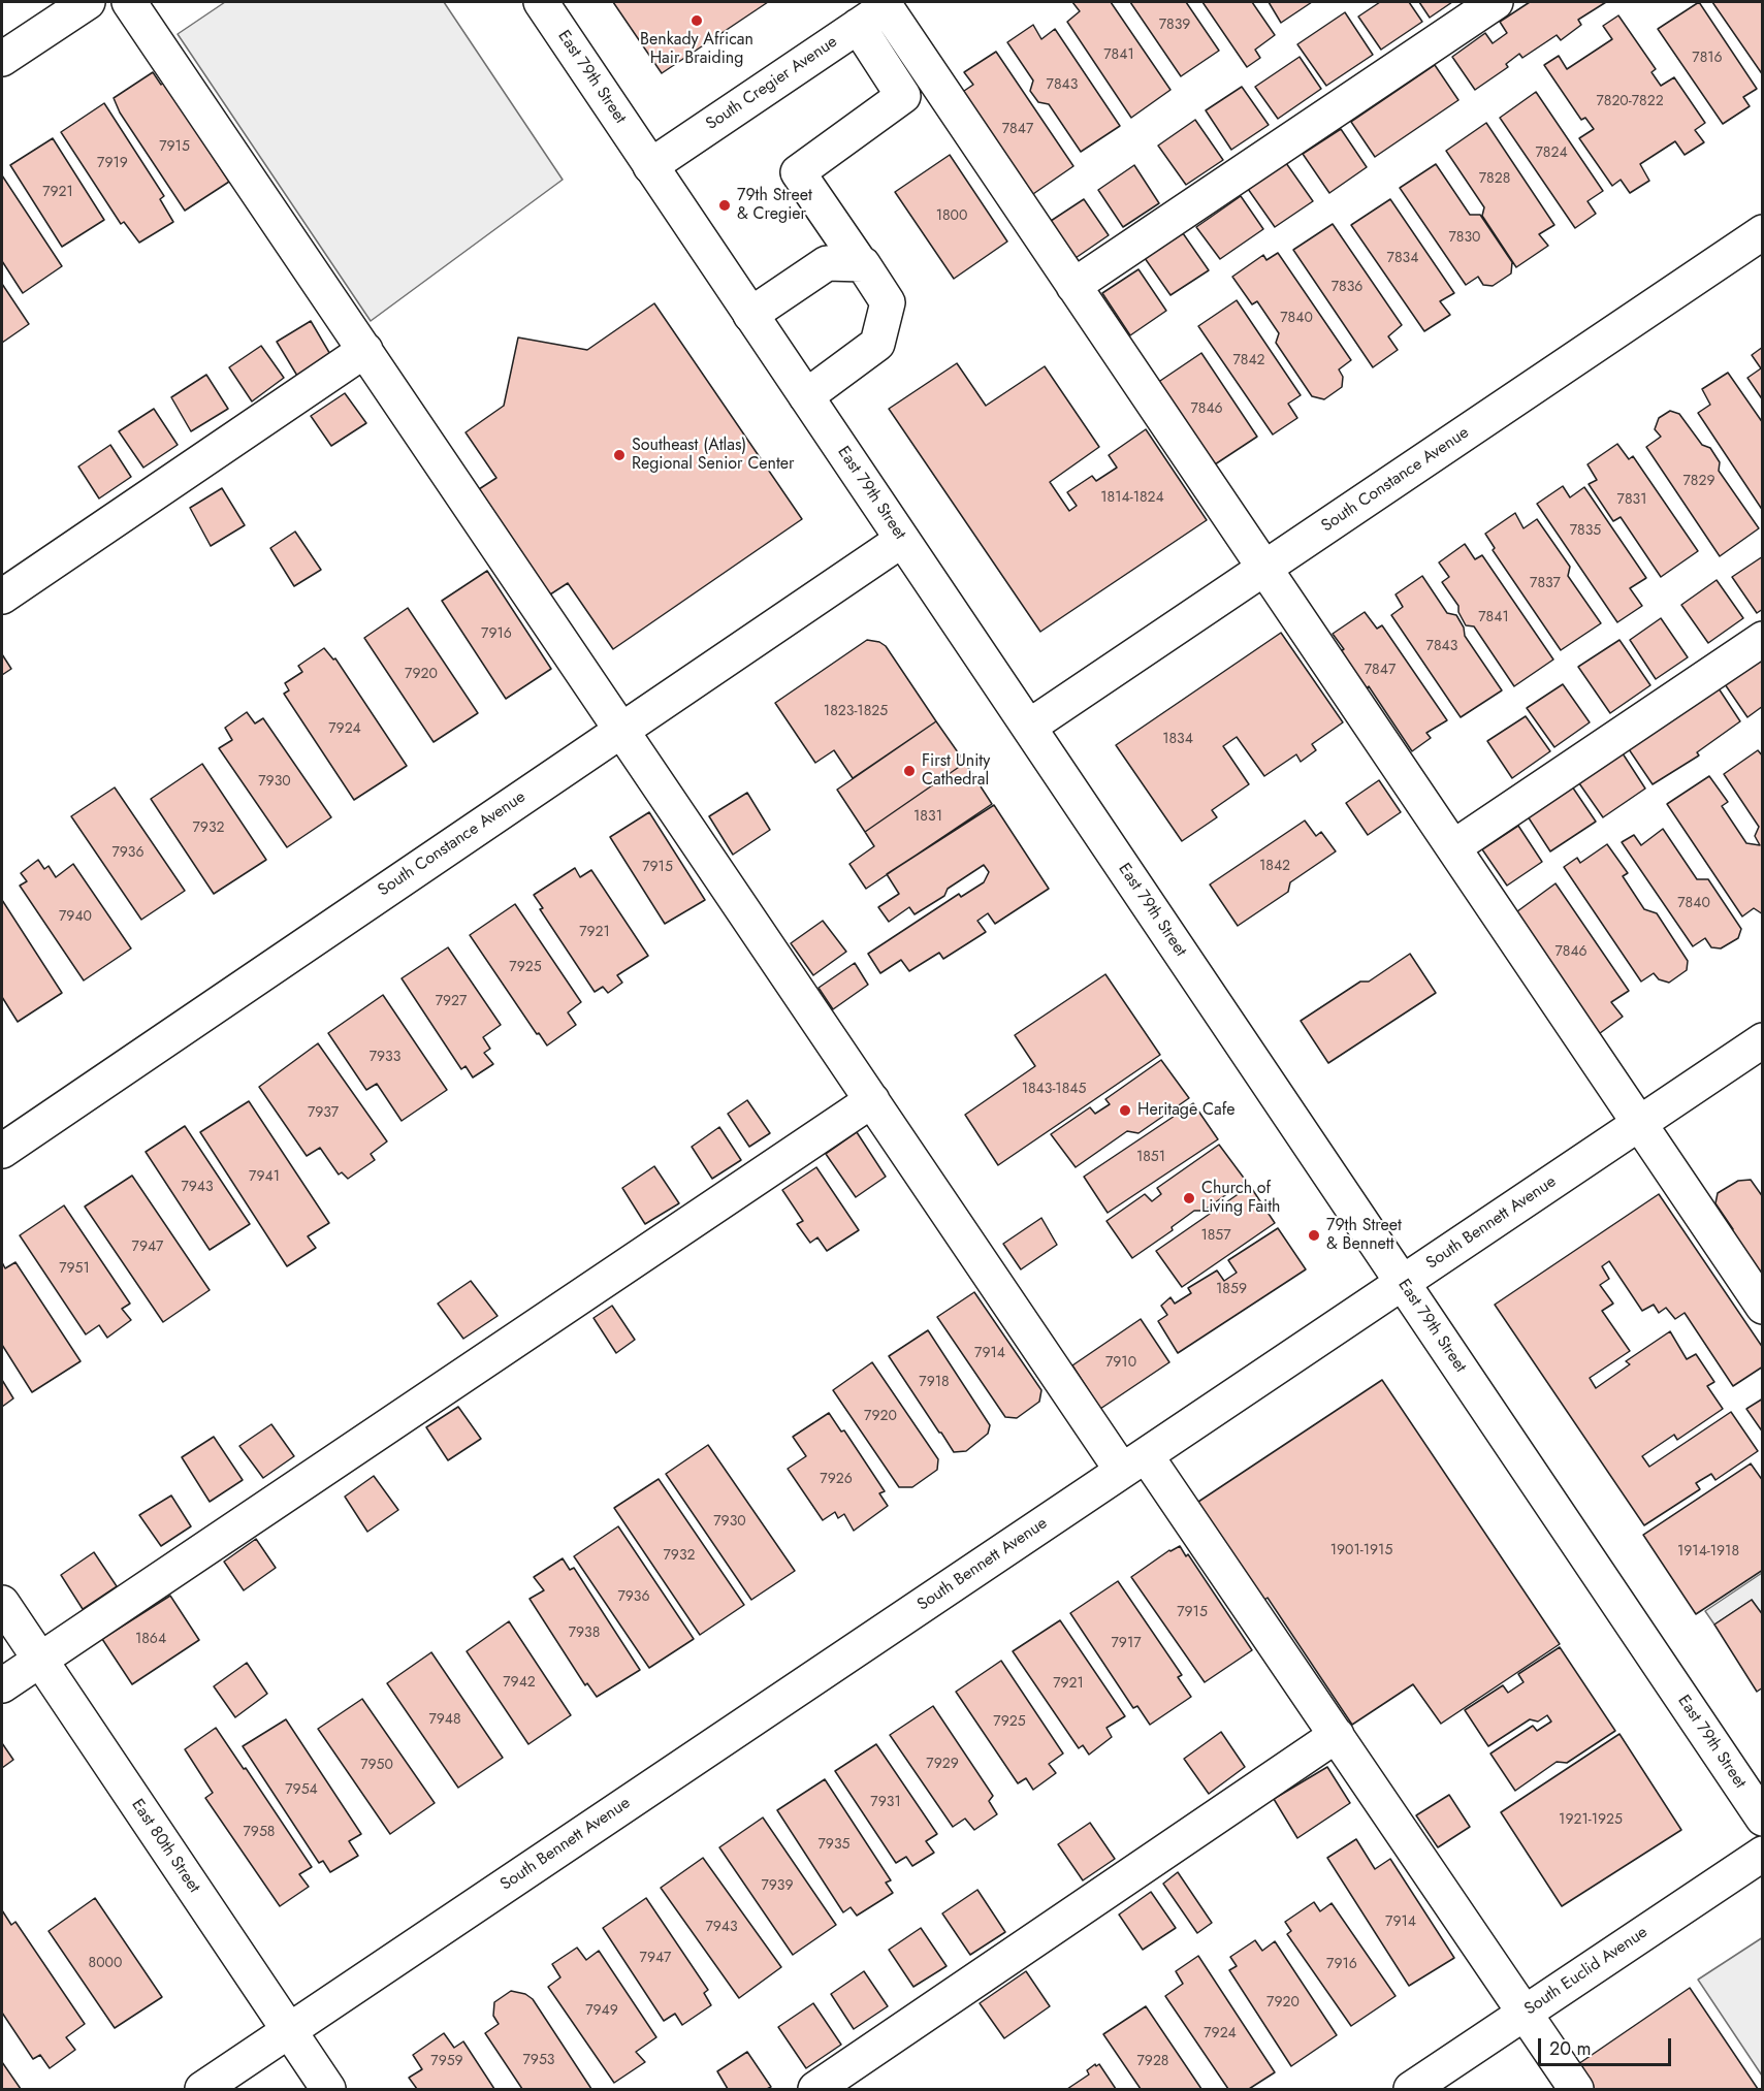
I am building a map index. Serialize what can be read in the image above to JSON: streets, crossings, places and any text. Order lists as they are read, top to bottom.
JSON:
{
  "streets": {
    "street": [
      "East 79th Street",
      "South Cregier Avenue",
      "South Constance Avenue",
      "South Bennett Avenue",
      "East 80th Street",
      "South Euclid Avenue"
    ]
  },
  "crossings": [
    ["East 79th Street", "South Cregier Avenue"],
    ["East 79th Street", "South Constance Avenue"],
    ["East 79th Street", "South Bennett Avenue"],
    ["South Bennett Avenue", "East 80th Street"]
  ],
  "places": [
    "Benkady African Hair Braiding",
    "79th Street & Cregier",
    "Southeast (Atlas) Regional Senior Center",
    "First Unity Cathedral",
    "Heritage Cafe",
    "Church of Living Faith",
    "79th Street & Bennett"
  ],
  "house_numbers": [
    "7839",
    "7841",
    "7816",
    "7843",
    "7820-7822",
    "7847",
    "7915",
    "7824",
    "7919",
    "7828",
    "7921",
    "1800",
    "7830",
    "7834",
    "7836",
    "7840",
    "7842",
    "7846",
    "7829",
    "1814-1824",
    "7831",
    "7835",
    "7837",
    "7841",
    "7916",
    "7843",
    "7847",
    "7920",
    "1823-1825",
    "7924",
    "1834",
    "7930",
    "1831",
    "7932",
    "7936",
    "1842",
    "7915",
    "7840",
    "7940",
    "7921",
    "7846",
    "7925",
    "7927",
    "7933",
    "1843-1845",
    "7937",
    "1851",
    "7941",
    "7943",
    "1857",
    "7947",
    "7951",
    "1859",
    "7914",
    "7910",
    "7918",
    "7920",
    "7926",
    "7930",
    "1901-1915",
    "1914-1918",
    "7932",
    "7936",
    "7915",
    "7938",
    "1864",
    "7917",
    "7942",
    "7921",
    "7948",
    "7925",
    "7929",
    "7950",
    "7954",
    "7931",
    "1921-1925",
    "7958",
    "7935",
    "7939",
    "7914",
    "7943",
    "7947",
    "8000",
    "7916",
    "7920",
    "7949",
    "7924",
    "7953",
    "7959",
    "7928"
  ],
  "scale_bar": "20 m"
}
